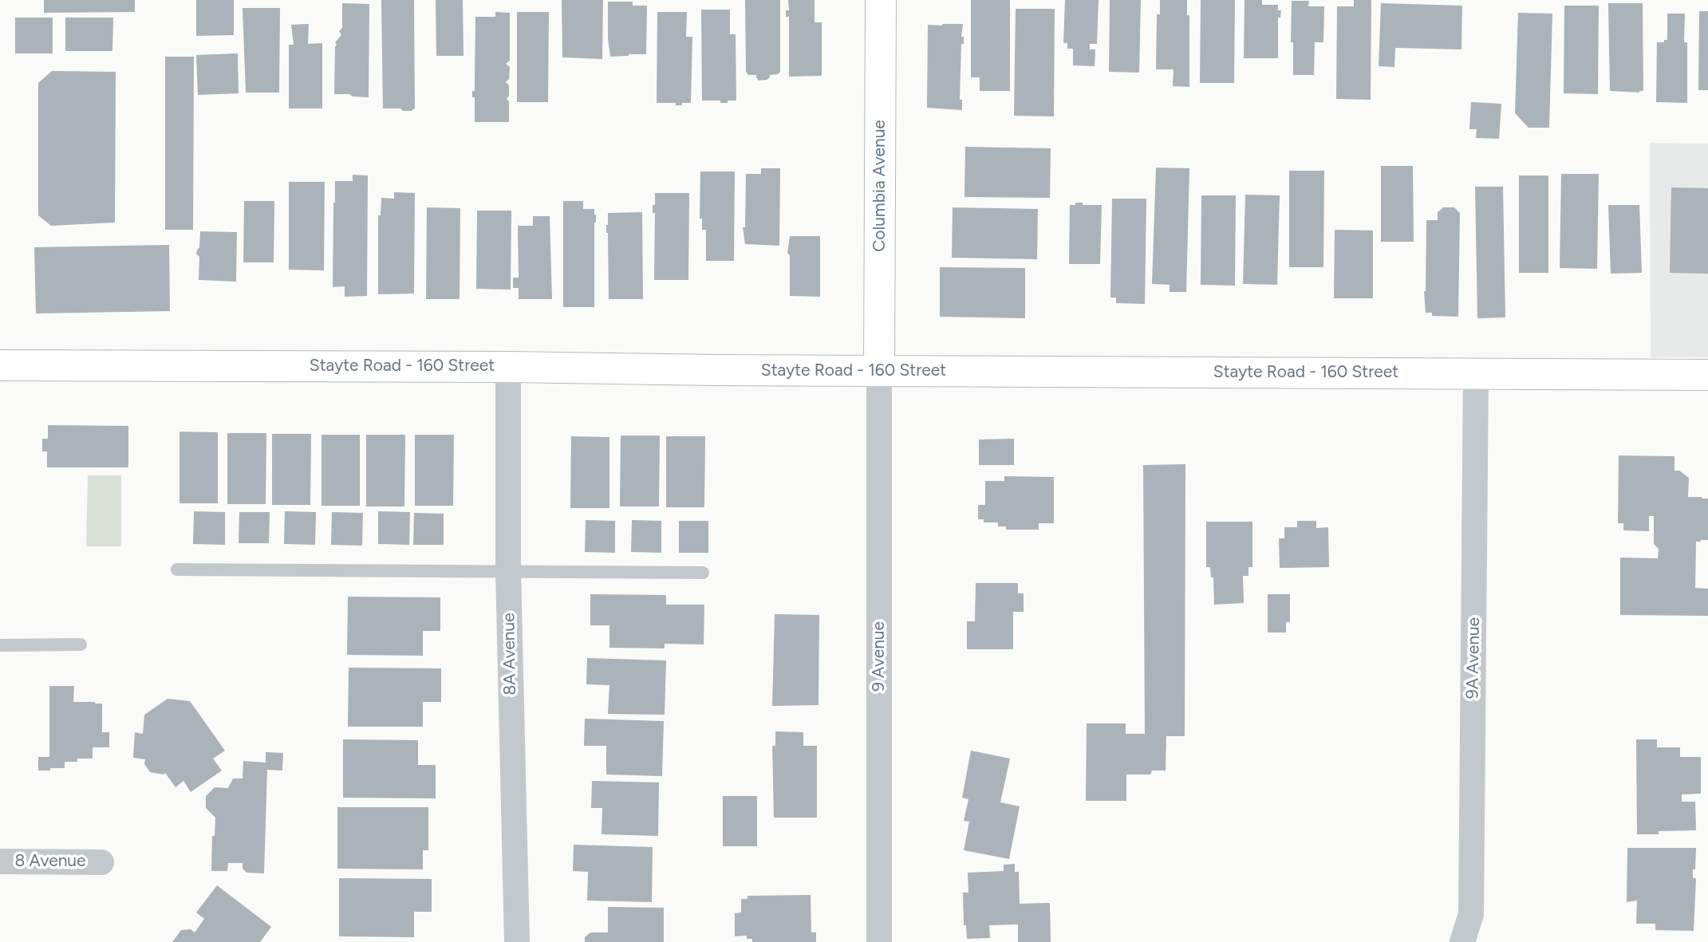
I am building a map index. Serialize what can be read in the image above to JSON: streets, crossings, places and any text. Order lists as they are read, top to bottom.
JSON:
{
  "streets": {
    "main road": ["Columbia Avenue", "Stayte Road - 160 Street"],
    "street": [
      "8A Avenue",
      "9 Avenue",
      "9A Avenue",
      "8 Avenue"
    ]
  },
  "crossings": [
    ["Columbia Avenue", "Stayte Road - 160 Street"],
    ["Columbia Avenue", "9 Avenue"],
    ["Stayte Road - 160 Street", "8A Avenue"],
    ["Stayte Road - 160 Street", "9 Avenue"],
    ["Stayte Road - 160 Street", "9A Avenue"]
  ]
}
